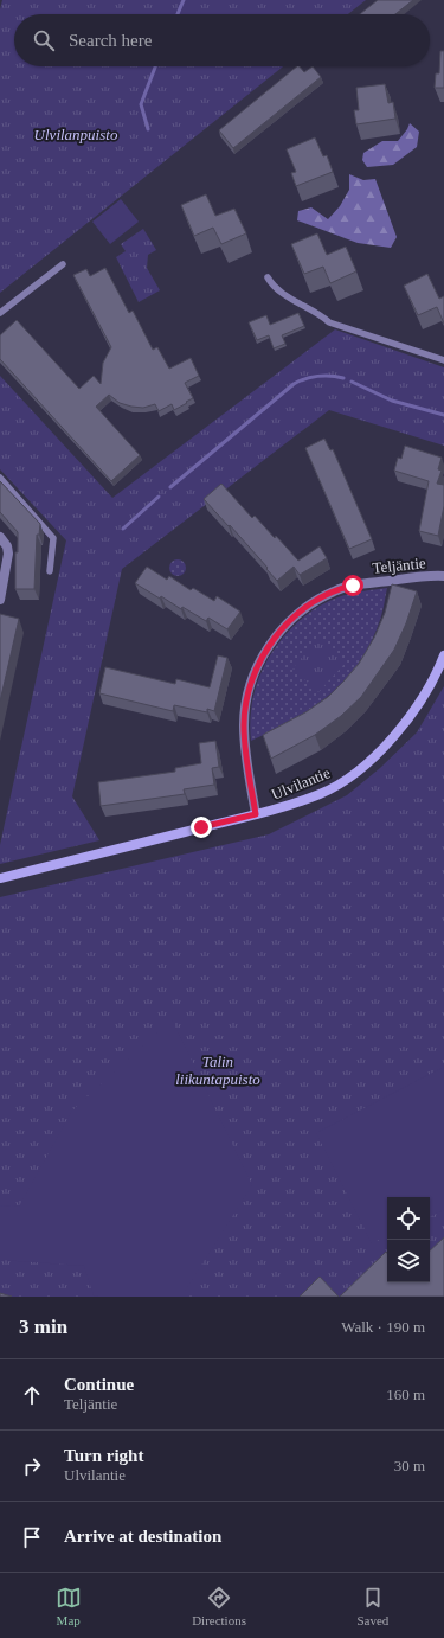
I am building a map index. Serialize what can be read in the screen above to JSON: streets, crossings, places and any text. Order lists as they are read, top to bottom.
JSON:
{
  "streets": {
    "street": ["Teljäntie", "Ulvilantie"]
  },
  "crossings": [
    ["Teljäntie", "Ulvilantie"]
  ],
  "parks": ["Ulvilanpuisto", "Talin liikuntapuisto"],
  "page": {
    "search": "Search here",
    "heading": ["3 min", "Walk · 190 m"],
    "list": [
      ["Continue", "Teljäntie", "160 m"],
      ["Turn right", "Ulvilantie", "30 m"],
      "Arrive at destination"
    ],
    "nav": ["Map", "Directions", "Saved"]
  }
}
